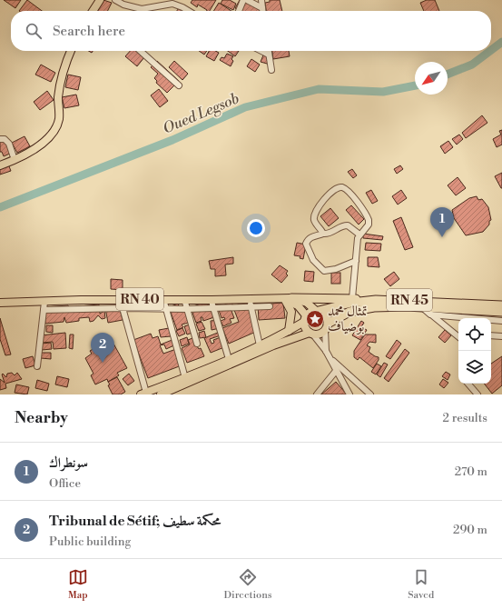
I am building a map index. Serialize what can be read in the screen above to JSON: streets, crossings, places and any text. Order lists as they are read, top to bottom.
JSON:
{
  "streets": {
    "highway": ["RN 40", "RN 45"]
  },
  "crossings": [
    ["RN 40", "RN 45"]
  ],
  "water": ["Oued Legsob"],
  "places": {
    "place": ["تمثال محمد بوضياف"]
  },
  "north": "bottom left",
  "page": {
    "search": "Search here",
    "pins": ["1", "2"],
    "heading": ["Nearby", "2 results"],
    "list": [
      {
        "mark": "1",
        "name": "سونطراك",
        "note": "Office",
        "value": "270 m"
      },
      {
        "mark": "2",
        "name": "Tribunal de Sétif; محكمة سطيف",
        "note": "Public building",
        "value": "290 m"
      }
    ],
    "nav": ["Map", "Directions", "Saved"]
  }
}
